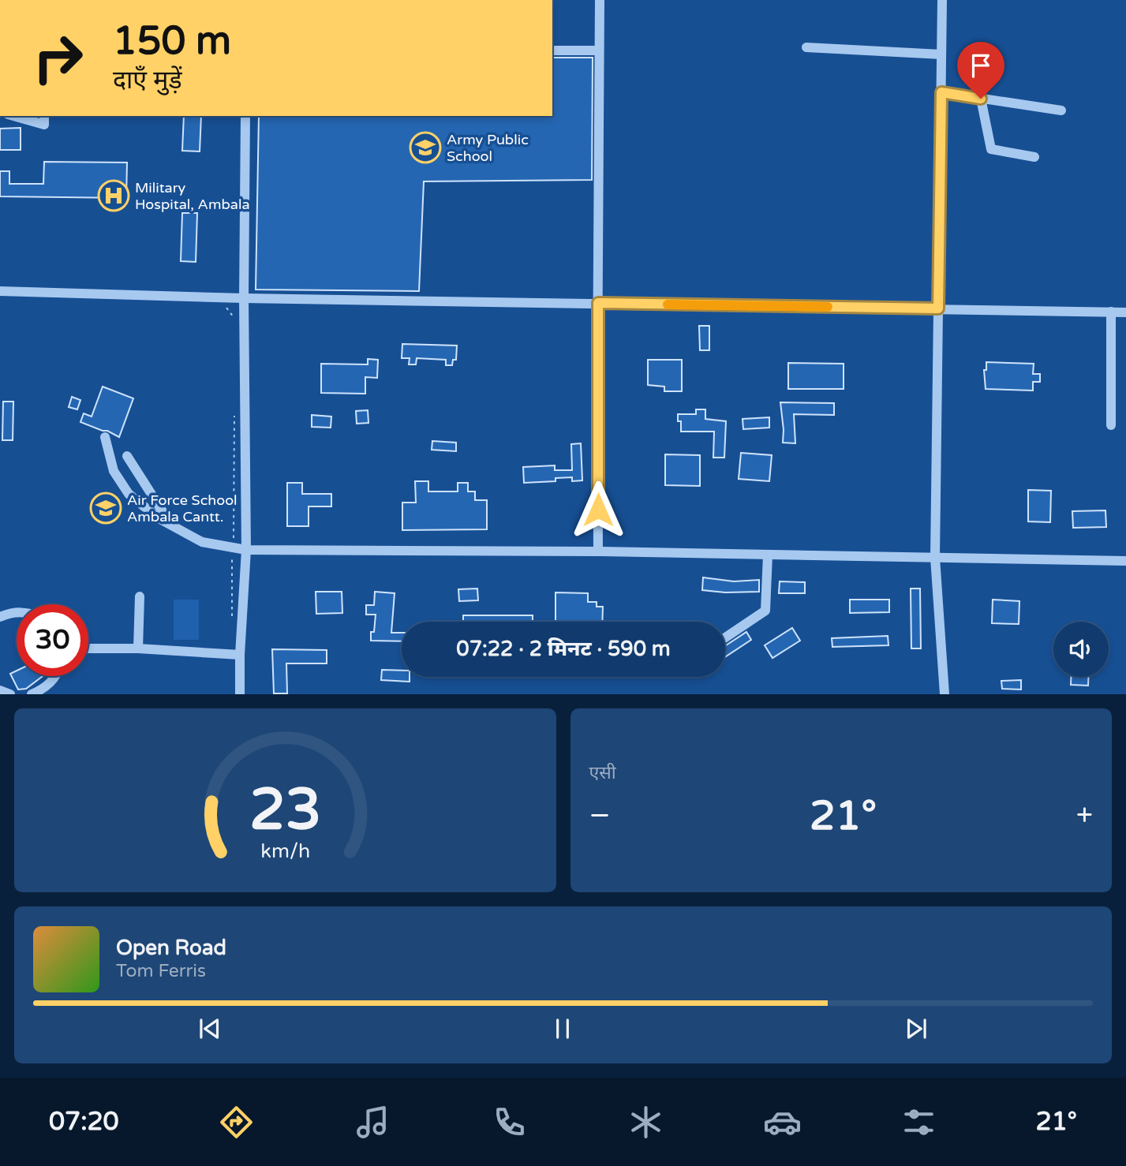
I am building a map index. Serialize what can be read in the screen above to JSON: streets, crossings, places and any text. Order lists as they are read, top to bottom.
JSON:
{
  "places": {
    "school or university": ["Army Public School", "Air Force School Ambala Cantt."],
    "hospital": ["Military Hospital, Ambala"]
  },
  "page": {
    "turn": ["150 m", "दाएँ मुड़ें"],
    "limit": "30",
    "trip": "07:22 · 2 मिनट · 590 m",
    "tile": "एसी",
    "heat": ["−", "21°", "+"],
    "song": ["Open Road", "Tom Ferris"],
    "tabs": ["07:20", "21°"],
    "gauge": ["23", "km/h"]
  }
}
